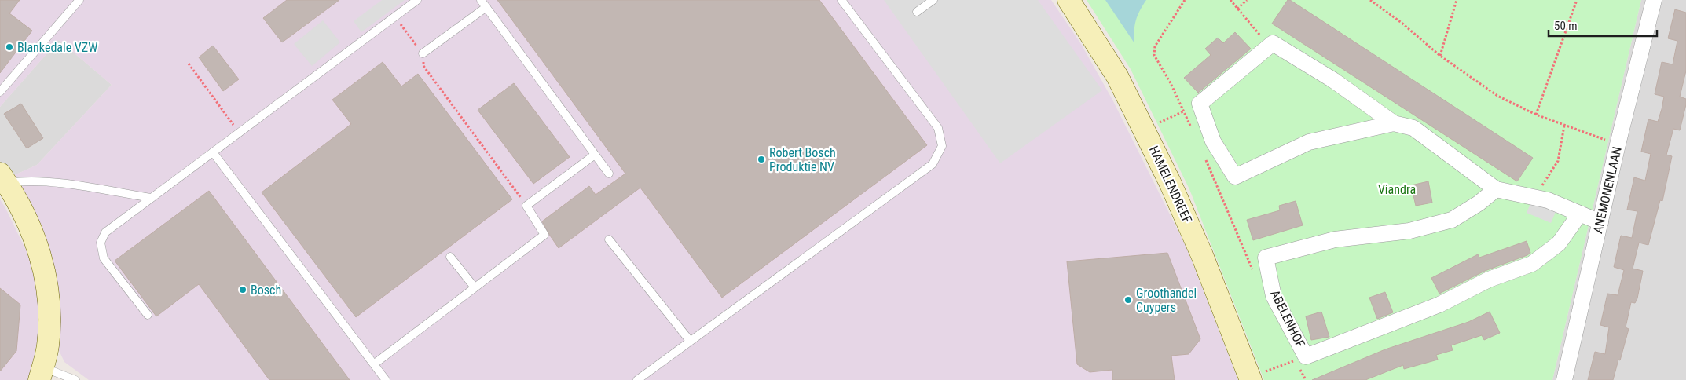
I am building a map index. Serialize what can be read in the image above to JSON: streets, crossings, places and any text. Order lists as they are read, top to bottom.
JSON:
{
  "streets": {
    "street": ["HAMELENDREEF", "ANEMONENLAAN", "ABELENHOF"]
  },
  "parks": ["Viandra"],
  "places": [
    "Blankedale VZW",
    "Robert Bosch Produktie NV",
    "Bosch",
    "Groothandel Cuypers"
  ],
  "scale_bar": "50 m"
}
